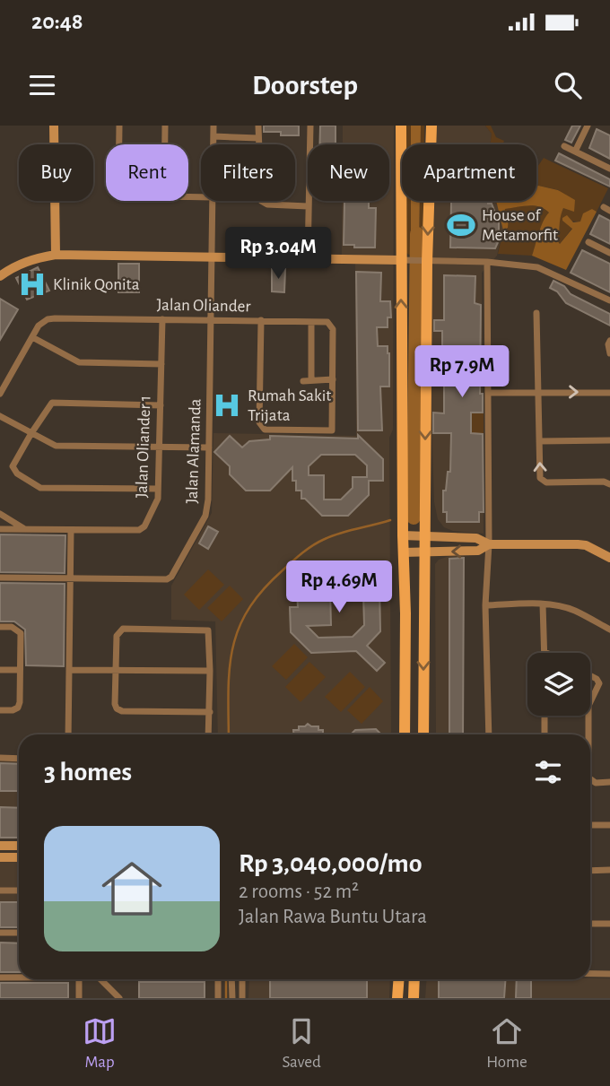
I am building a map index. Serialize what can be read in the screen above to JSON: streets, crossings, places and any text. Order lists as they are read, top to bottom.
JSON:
{
  "streets": {
    "street": ["Jalan Oliander", "Jalan Oliander 1", "Jalan Alamanda"]
  },
  "crossings": [
    ["Jalan Oliander", "Jalan Oliander 1"],
    ["Jalan Oliander", "Jalan Alamanda"]
  ],
  "places": {
    "sports": ["House of Metamorfit"],
    "hospital": ["Klinik Qonita", "Rumah Sakit Trijata"]
  },
  "page": {
    "status": "20:48",
    "header": "Doorstep",
    "chip": [
      "Buy",
      "Rent",
      "Filters",
      "New",
      "Apartment"
    ],
    "price": ["Rp 3.04M", "Rp 7.9M", "Rp 4.69M"],
    "heading": "3 homes",
    "list": [
      {
        "name": "Rp 3,040,000/mo",
        "note": "2 rooms · 52 m² · Jalan Rawa Buntu Utara"
      }
    ],
    "tabs": ["Map", "Saved", "Home"]
  }
}
